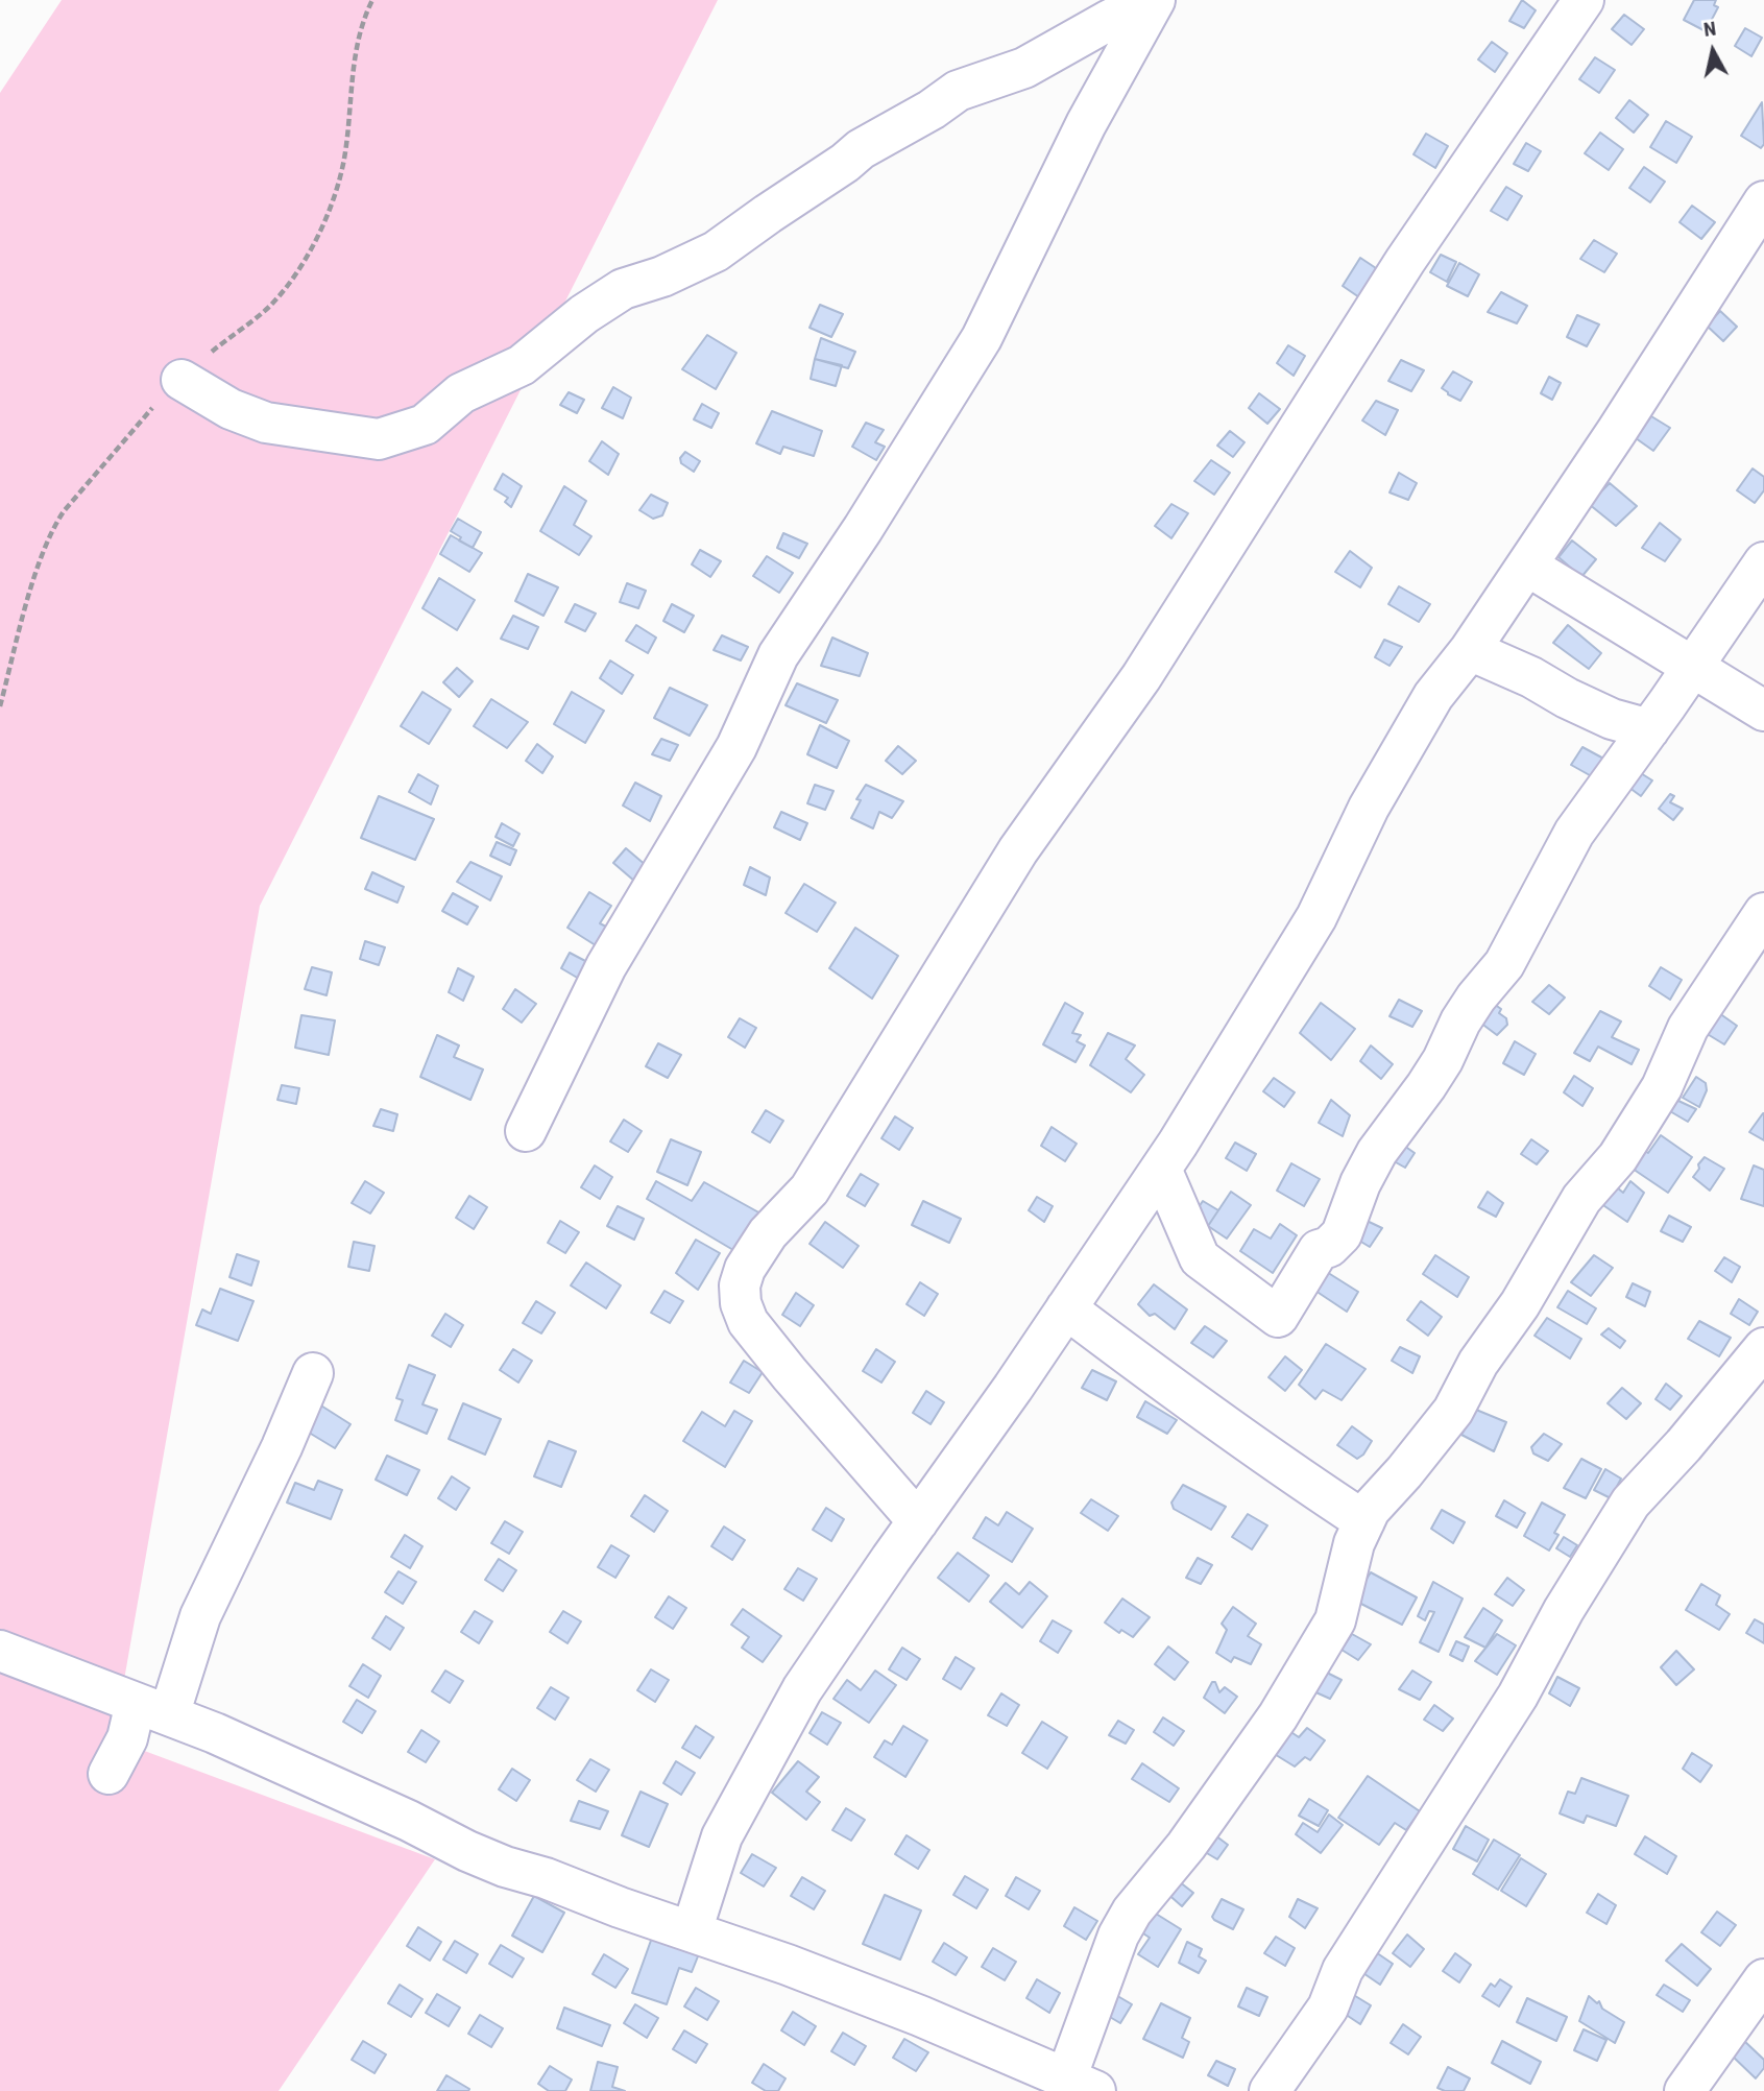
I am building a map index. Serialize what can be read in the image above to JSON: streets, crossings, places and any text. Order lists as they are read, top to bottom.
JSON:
{
  "north": "top"
}
